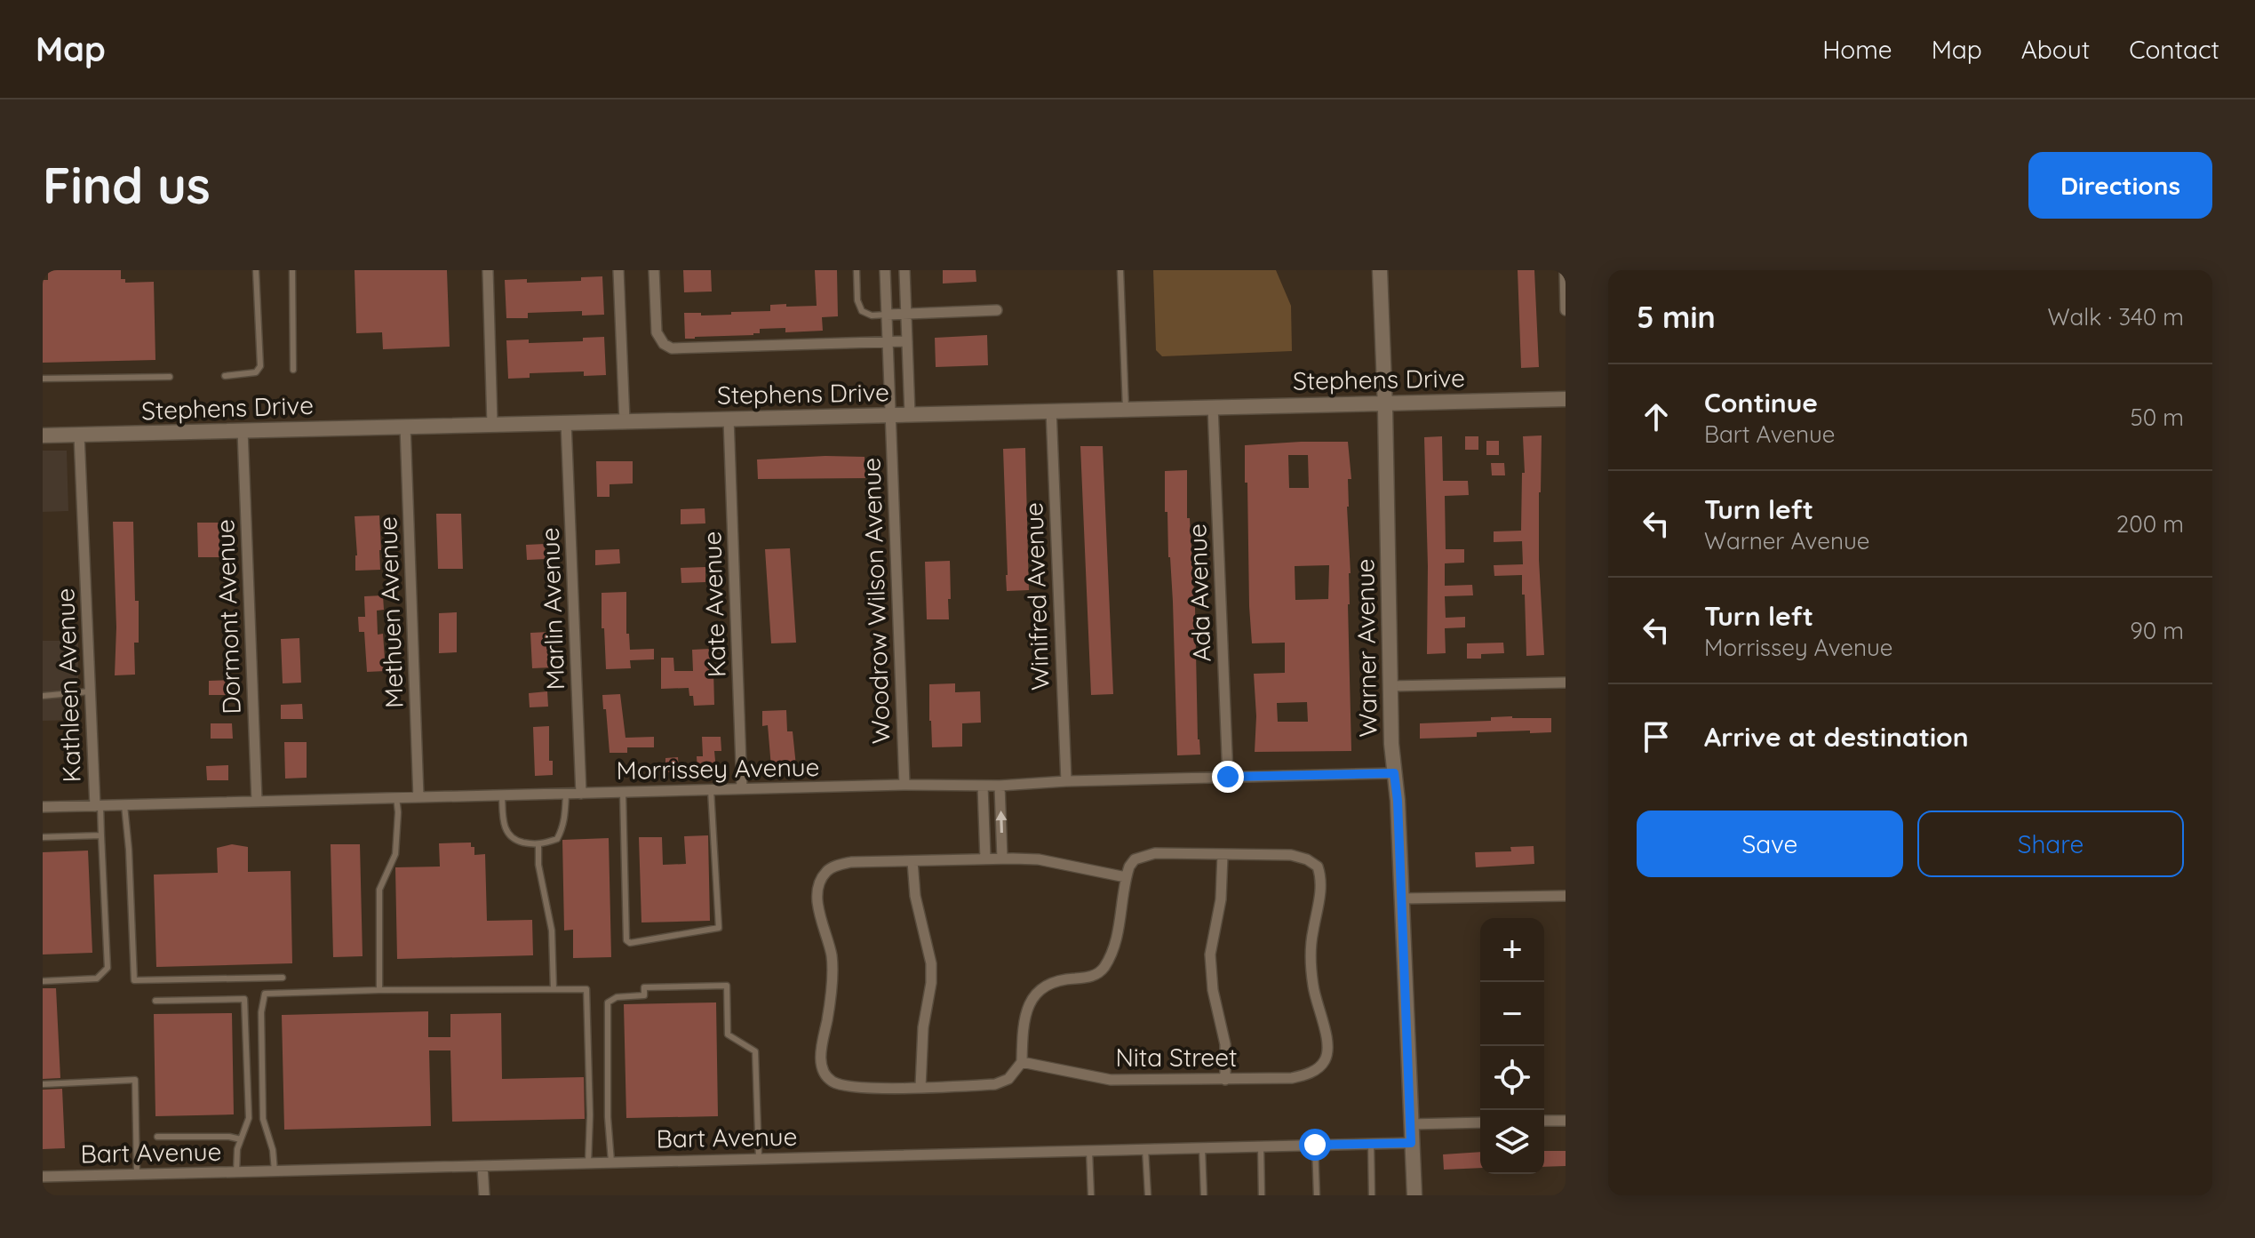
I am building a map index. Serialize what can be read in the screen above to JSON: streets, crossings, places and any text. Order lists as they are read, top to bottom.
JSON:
{
  "streets": {
    "street": [
      "Stephens Drive",
      "Ada Avenue",
      "Winifred Avenue",
      "Woodrow Wilson Avenue",
      "Kate Avenue",
      "Marlin Avenue",
      "Methuen Avenue",
      "Dormont Avenue",
      "Warner Avenue",
      "Kathleen Avenue",
      "Morrissey Avenue",
      "Nita Street",
      "Bart Avenue"
    ]
  },
  "crossings": [
    ["Stephens Drive", "Ada Avenue"],
    ["Stephens Drive", "Winifred Avenue"],
    ["Stephens Drive", "Woodrow Wilson Avenue"],
    ["Stephens Drive", "Kate Avenue"],
    ["Stephens Drive", "Marlin Avenue"],
    ["Stephens Drive", "Methuen Avenue"],
    ["Stephens Drive", "Dormont Avenue"],
    ["Stephens Drive", "Warner Avenue"],
    ["Stephens Drive", "Kathleen Avenue"],
    ["Ada Avenue", "Morrissey Avenue"],
    ["Winifred Avenue", "Morrissey Avenue"],
    ["Woodrow Wilson Avenue", "Morrissey Avenue"],
    ["Kate Avenue", "Morrissey Avenue"],
    ["Marlin Avenue", "Morrissey Avenue"],
    ["Methuen Avenue", "Morrissey Avenue"],
    ["Dormont Avenue", "Morrissey Avenue"],
    ["Warner Avenue", "Morrissey Avenue"],
    ["Warner Avenue", "Bart Avenue"],
    ["Kathleen Avenue", "Morrissey Avenue"]
  ],
  "page": {
    "header": "Map",
    "nav": [
      "Home",
      "Map",
      "About",
      "Contact"
    ],
    "buttons": [
      "Directions",
      ["Save", "Share"]
    ],
    "title": "Find us",
    "heading": ["5 min", "Walk · 340 m"],
    "list": [
      ["Continue", "Bart Avenue", "50 m"],
      ["Turn left", "Warner Avenue", "200 m"],
      ["Turn left", "Morrissey Avenue", "90 m"],
      "Arrive at destination"
    ],
    "map_buttons": ["+", "−"]
  }
}
